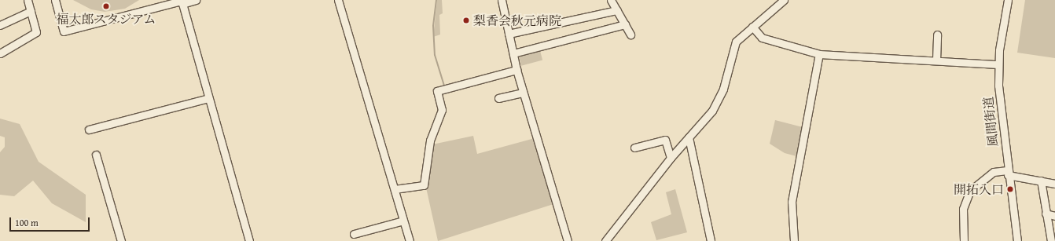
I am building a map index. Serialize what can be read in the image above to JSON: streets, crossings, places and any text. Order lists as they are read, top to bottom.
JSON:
{
  "streets": {
    "street": ["風間街道"]
  },
  "places": ["福太郎スタジアム", "梨香会秋元病院", "開拓入口"],
  "scale_bar": "100 m"
}
